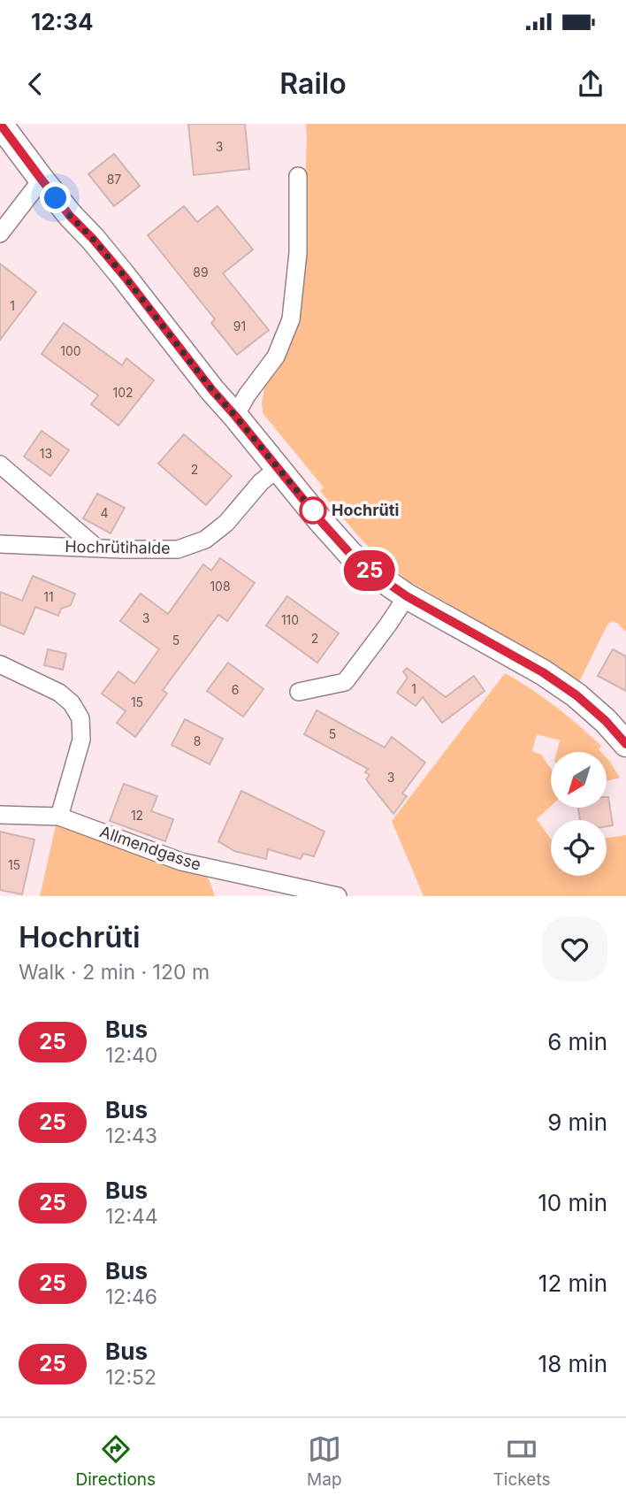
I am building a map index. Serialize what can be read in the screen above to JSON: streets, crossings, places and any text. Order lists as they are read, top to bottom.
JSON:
{
  "streets": {
    "street": ["Hochrütihalde", "Allmendgasse"]
  },
  "places": ["Hochrüti"],
  "lines": ["bus line 25"],
  "house_numbers": [
    "3",
    "87",
    "89",
    "1",
    "91",
    "100",
    "102",
    "13",
    "2",
    "4",
    "108",
    "11",
    "3",
    "110",
    "2",
    "5",
    "1",
    "6",
    "15",
    "5",
    "8",
    "3",
    "12",
    "15"
  ],
  "north": "bottom left",
  "page": {
    "status": "12:34",
    "header": "Railo",
    "on_map": "25",
    "heading": ["Hochrüti", "Walk · 2 min · 120 m"],
    "list": [
      {
        "mark": "25",
        "name": "Bus",
        "note": "12:40",
        "value": "6 min"
      },
      {
        "mark": "25",
        "name": "Bus",
        "note": "12:43",
        "value": "9 min"
      },
      {
        "mark": "25",
        "name": "Bus",
        "note": "12:44",
        "value": "10 min"
      },
      {
        "mark": "25",
        "name": "Bus",
        "note": "12:46",
        "value": "12 min"
      },
      {
        "mark": "25",
        "name": "Bus",
        "note": "12:52",
        "value": "18 min"
      }
    ],
    "tabs": ["Directions", "Map", "Tickets"]
  }
}
